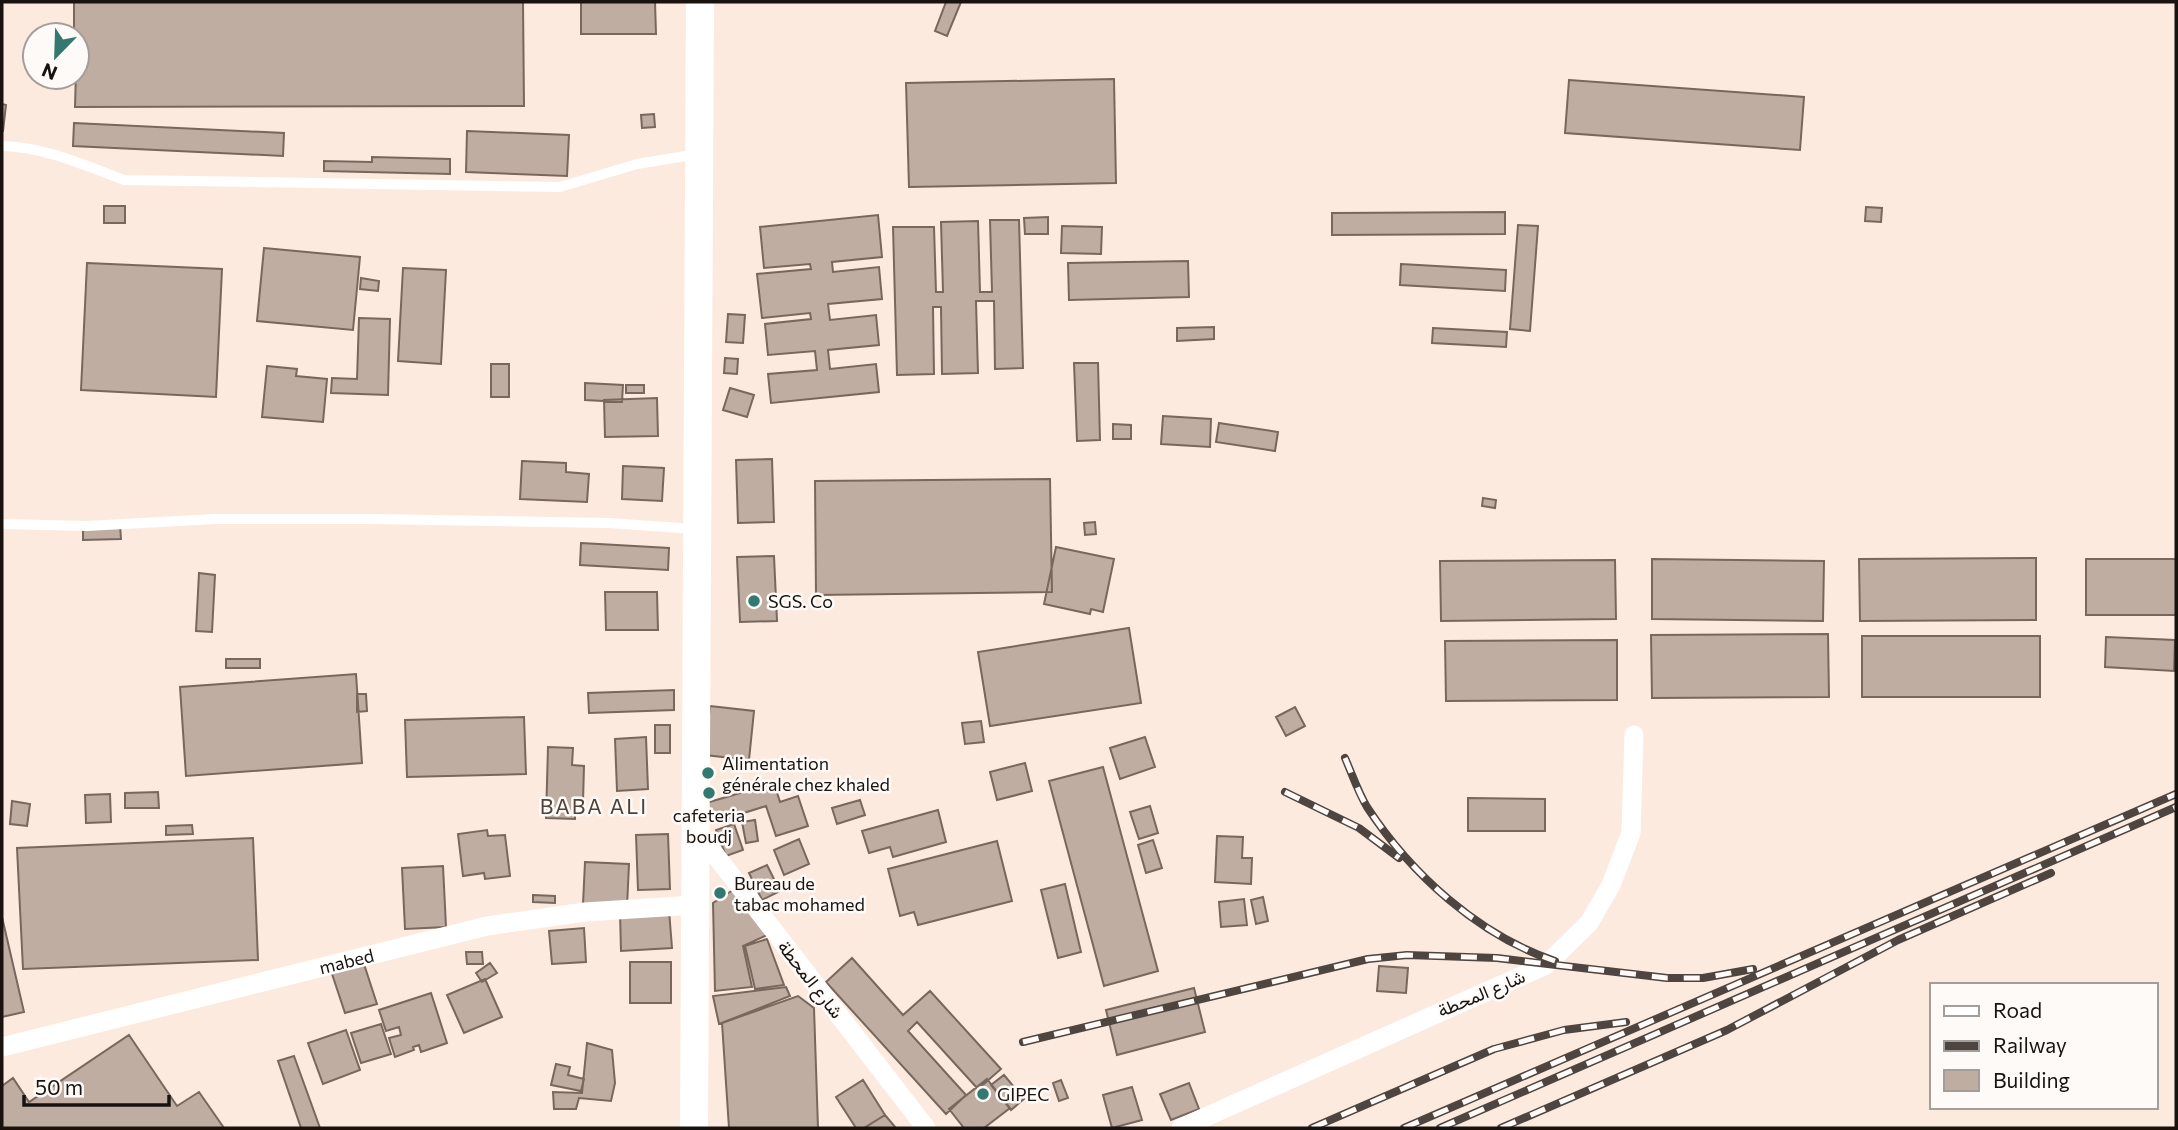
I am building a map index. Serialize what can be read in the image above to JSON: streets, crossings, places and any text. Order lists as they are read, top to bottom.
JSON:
{
  "streets": {
    "street": ["mabed", "شارع المحطة"]
  },
  "districts": ["BABA ALI"],
  "places": [
    "SGS. Co",
    "Alimentation générale chez khaled",
    "cafeteria boudj",
    "Bureau de tabac mohamed",
    "GIPEC"
  ],
  "legend": ["Road", "Railway", "Building"],
  "scale_bar": "50 m",
  "north": "bottom left"
}
